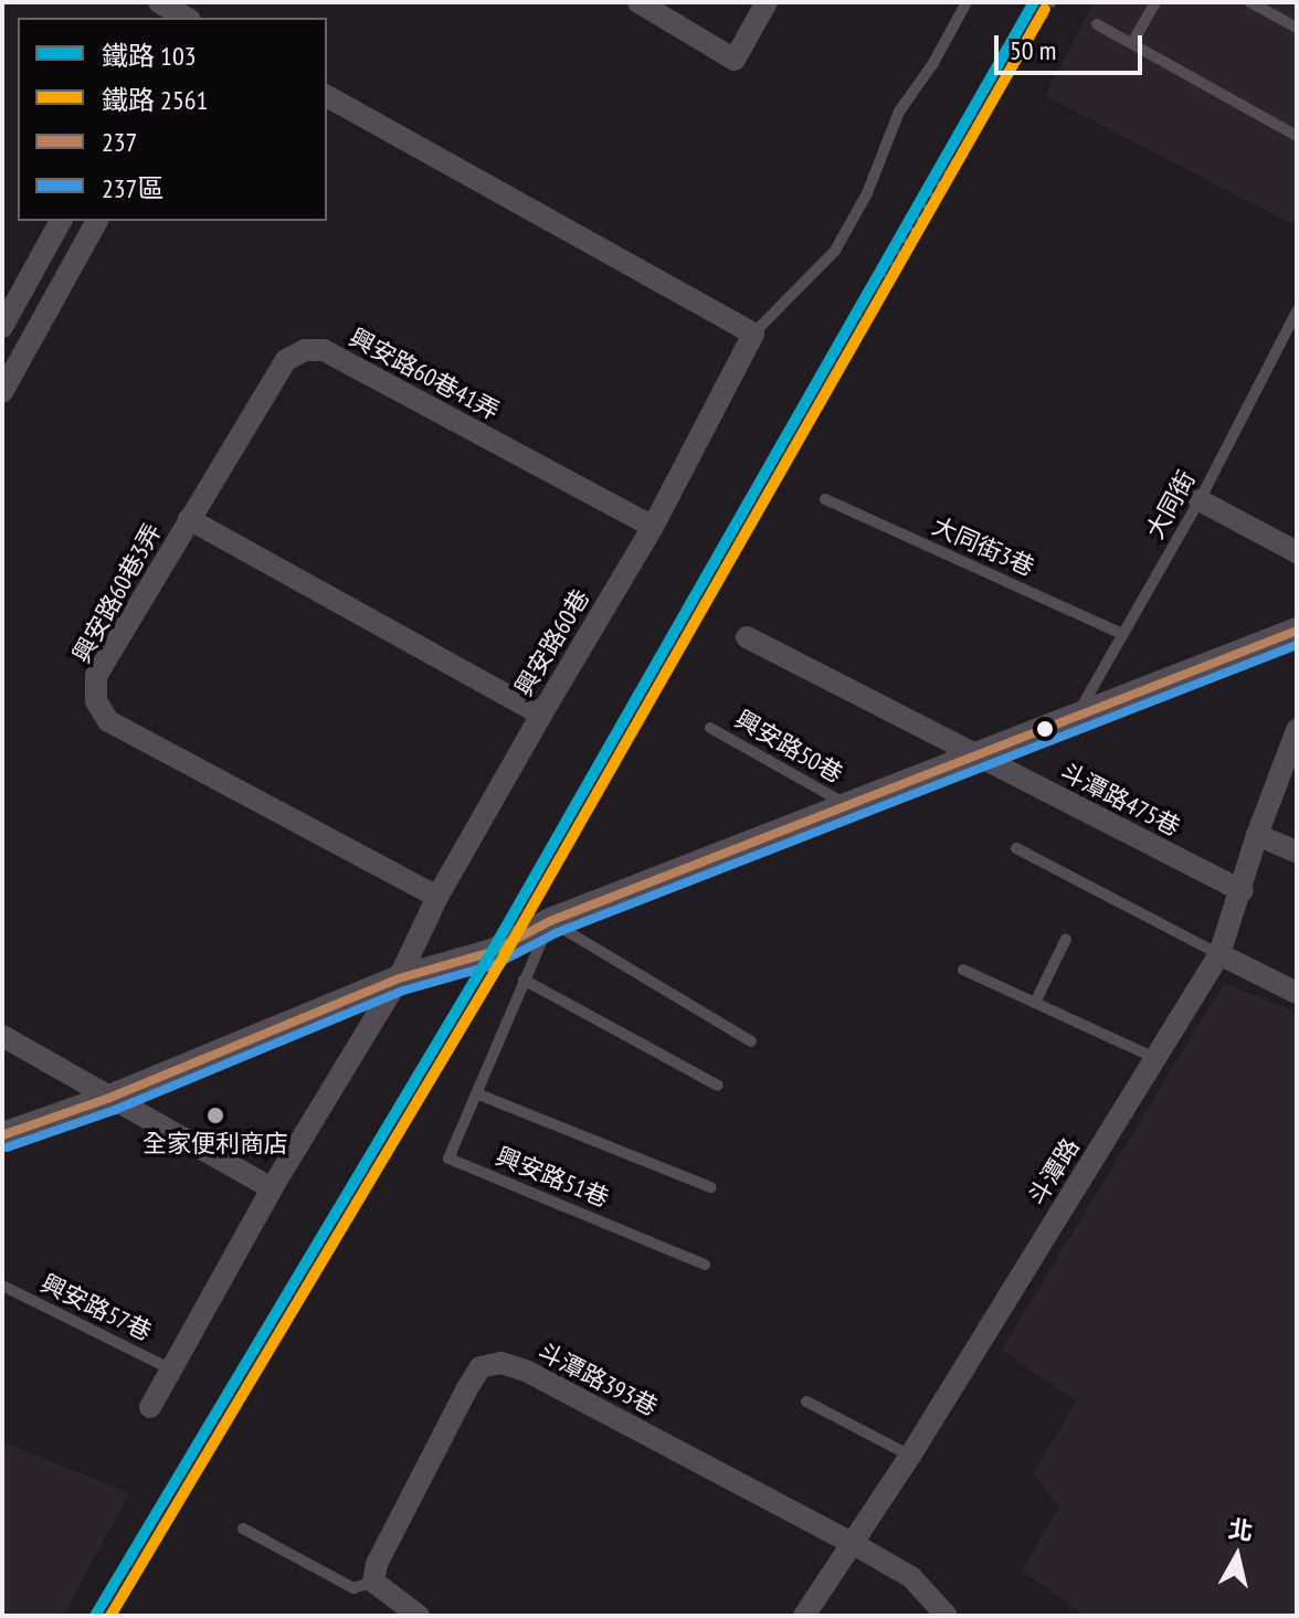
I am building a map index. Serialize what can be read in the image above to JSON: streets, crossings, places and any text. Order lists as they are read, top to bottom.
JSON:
{
  "streets": {
    "street": [
      "興安路60巷41弄",
      "興安路60巷3弄",
      "興安路60巷",
      "斗潭路475巷",
      "斗潭路",
      "斗潭路393巷"
    ],
    "lane": [
      "大同街",
      "大同街3巷",
      "興安路50巷",
      "興安路51巷",
      "興安路57巷"
    ]
  },
  "crossings": [
    ["興安路60巷41弄", "興安路60巷3弄"],
    ["興安路60巷41弄", "興安路60巷"],
    ["大同街", "大同街3巷"],
    ["興安路60巷3弄", "興安路60巷"],
    ["興安路60巷", "興安路57巷"],
    ["斗潭路475巷", "斗潭路"],
    ["斗潭路", "斗潭路393巷"]
  ],
  "places": ["全家便利商店"],
  "lines": [
    "rail line 103",
    "rail line 2561",
    "transit line 237",
    "transit line 237區"
  ],
  "legend": [
    "鐵路 103",
    "鐵路 2561",
    "237",
    "237區"
  ],
  "scale_bar": "50 m",
  "north": "top"
}
